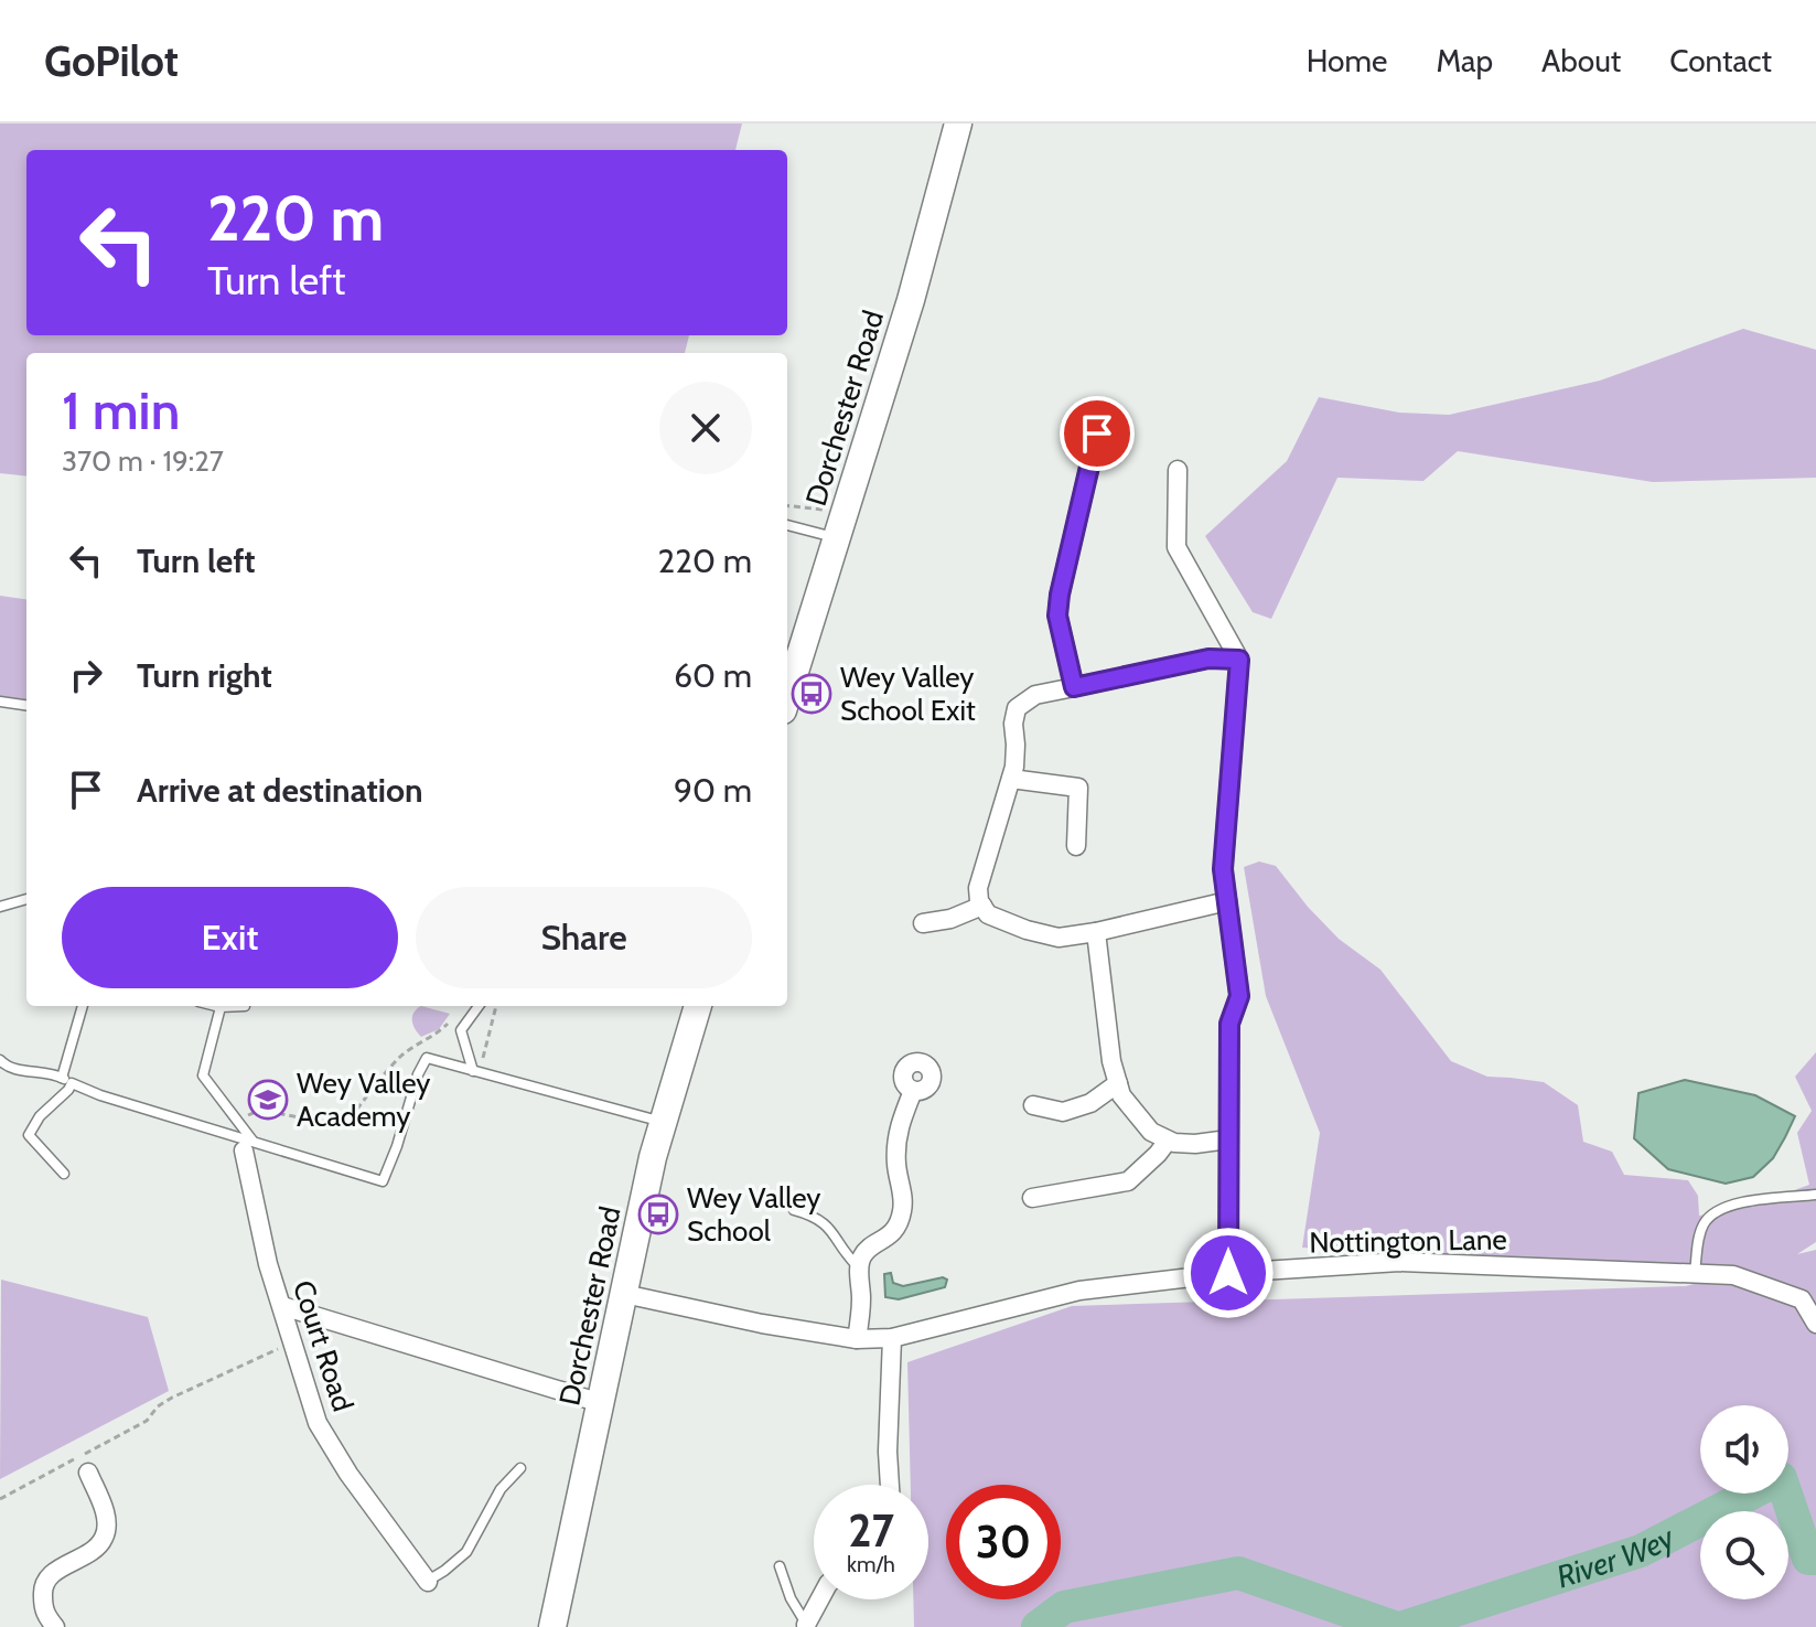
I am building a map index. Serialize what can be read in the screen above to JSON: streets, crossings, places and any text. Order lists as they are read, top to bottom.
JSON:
{
  "streets": {
    "main road": ["Dorchester Road"],
    "street": ["Nottington Lane", "Court Road"]
  },
  "crossings": [
    ["Dorchester Road", "Nottington Lane"]
  ],
  "water": ["River Wey"],
  "places": {
    "bus stop": ["Wey Valley School Exit", "Wey Valley School"],
    "school or university": ["Wey Valley Academy"]
  },
  "page": {
    "header": "GoPilot",
    "nav": [
      "Home",
      "Map",
      "About",
      "Contact"
    ],
    "turn": ["220 m", "Turn left"],
    "heading": ["1 min", "370 m · 19:27"],
    "list": [
      {
        "name": "Turn left",
        "value": "220 m"
      },
      {
        "name": "Turn right",
        "value": "60 m"
      },
      {
        "name": "Arrive at destination",
        "value": "90 m"
      }
    ],
    "buttons": ["Exit", "Share"],
    "speed": "27 km/h",
    "limit": "30"
  }
}
